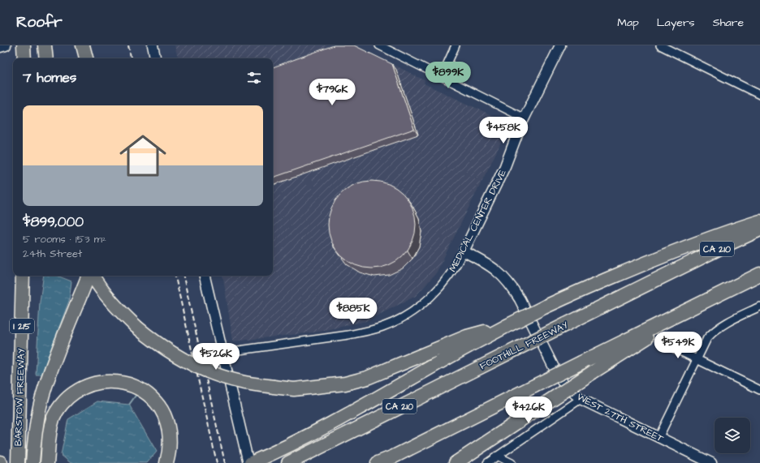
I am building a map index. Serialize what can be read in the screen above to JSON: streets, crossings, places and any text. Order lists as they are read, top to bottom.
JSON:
{
  "streets": {
    "highway": [
      "CA 210",
      "I 215",
      "FOOTHILL FREEWAY",
      "BARSTOW FREEWAY"
    ],
    "street": ["MEDICAL CENTER DRIVE", "WEST 27TH STREET"]
  },
  "crossings": [
    ["MEDICAL CENTER DRIVE", "WEST 27TH STREET"]
  ],
  "page": {
    "header": "Roofr",
    "nav": ["Map", "Layers", "Share"],
    "heading": "7 homes",
    "price": [
      "$899K",
      "$796K",
      "$458K",
      "$885K",
      "$549K",
      "$526K",
      "$426K"
    ],
    "list": [
      {
        "name": "$899,000",
        "note": "5 rooms · 153 m² · 24th Street"
      }
    ]
  }
}
